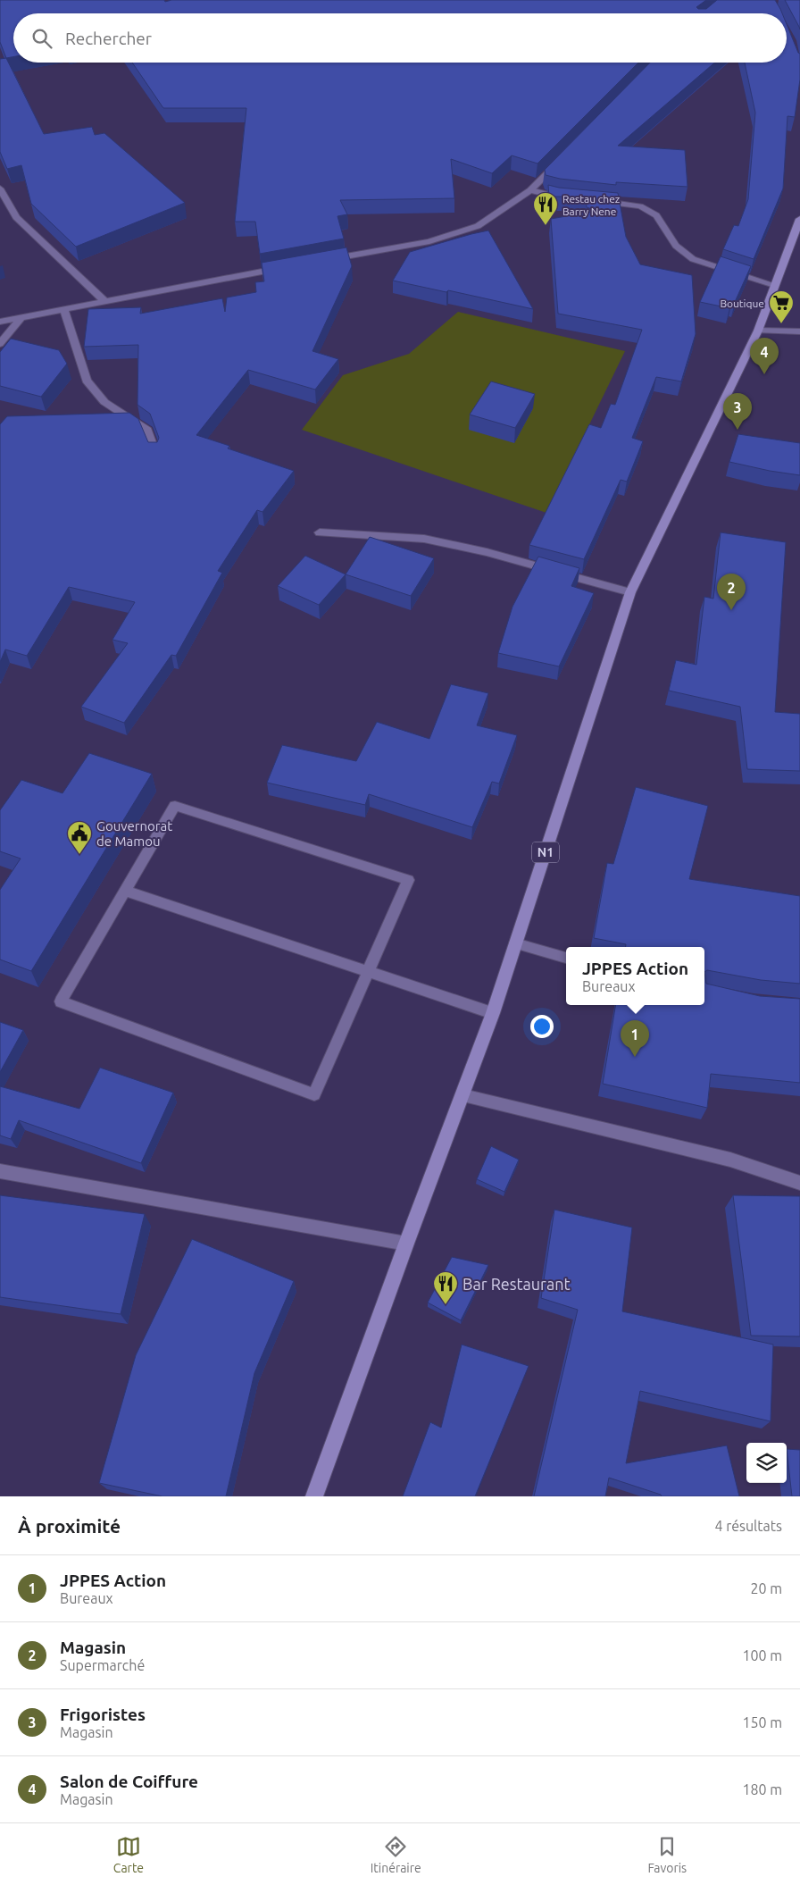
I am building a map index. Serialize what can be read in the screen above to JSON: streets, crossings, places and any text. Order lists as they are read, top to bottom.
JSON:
{
  "streets": {
    "highway": ["N1"]
  },
  "places": {
    "restaurant": ["Restau chez Barry Nene", "Bar Restaurant"],
    "supermarket": ["Boutique"],
    "public building": ["Gouvernorat de Mamou"]
  },
  "page": {
    "search": "Rechercher",
    "pins": [
      "4",
      "3",
      "2",
      "1"
    ],
    "popup": ["JPPES Action", "Bureaux"],
    "heading": ["À proximité", "4 résultats"],
    "list": [
      {
        "mark": "1",
        "name": "JPPES Action",
        "note": "Bureaux",
        "value": "20 m"
      },
      {
        "mark": "2",
        "name": "Magasin",
        "note": "Supermarché",
        "value": "100 m"
      },
      {
        "mark": "3",
        "name": "Frigoristes",
        "note": "Magasin",
        "value": "150 m"
      },
      {
        "mark": "4",
        "name": "Salon de Coiffure",
        "note": "Magasin",
        "value": "180 m"
      }
    ],
    "nav": ["Carte", "Itinéraire", "Favoris"]
  }
}
